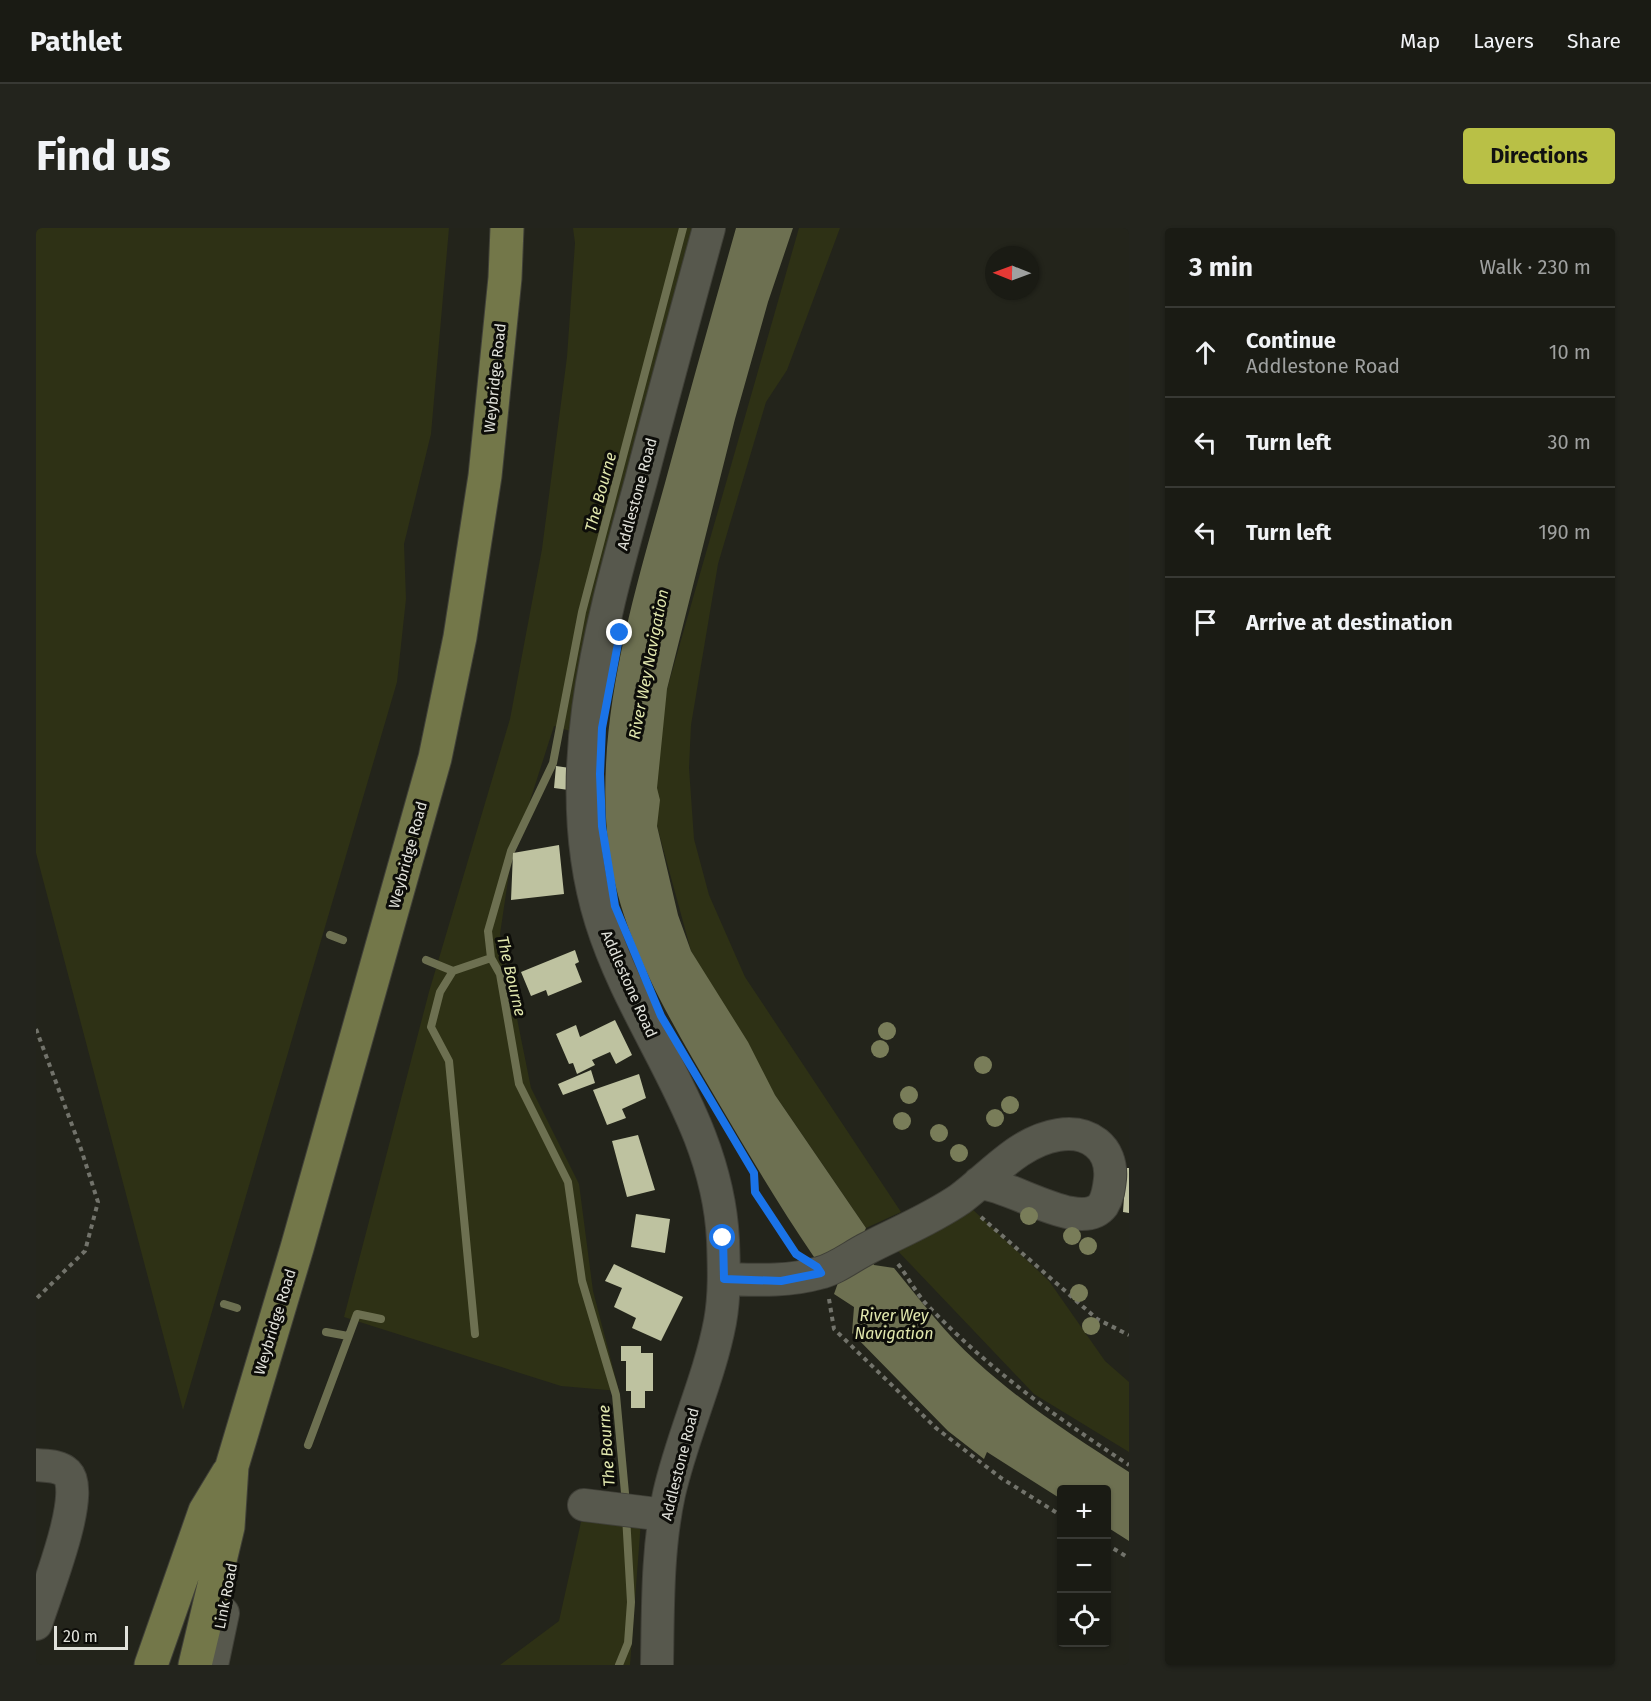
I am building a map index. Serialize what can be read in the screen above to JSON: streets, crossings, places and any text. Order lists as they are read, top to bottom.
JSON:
{
  "streets": {
    "main road": ["Weybridge Road"],
    "street": ["Addlestone Road", "Link Road"]
  },
  "crossings": [
    ["Weybridge Road", "Link Road"]
  ],
  "water": ["The Bourne", "River Wey Navigation"],
  "scale_bar": "20 m",
  "north": "left",
  "page": {
    "header": "Pathlet",
    "nav": ["Map", "Layers", "Share"],
    "buttons": "Directions",
    "title": "Find us",
    "heading": ["3 min", "Walk · 230 m"],
    "list": [
      ["Continue", "Addlestone Road", "10 m"],
      ["Turn left", "30 m"],
      ["Turn left", "190 m"],
      "Arrive at destination"
    ],
    "map_buttons": ["+", "−"],
    "scale": "20 m"
  }
}
